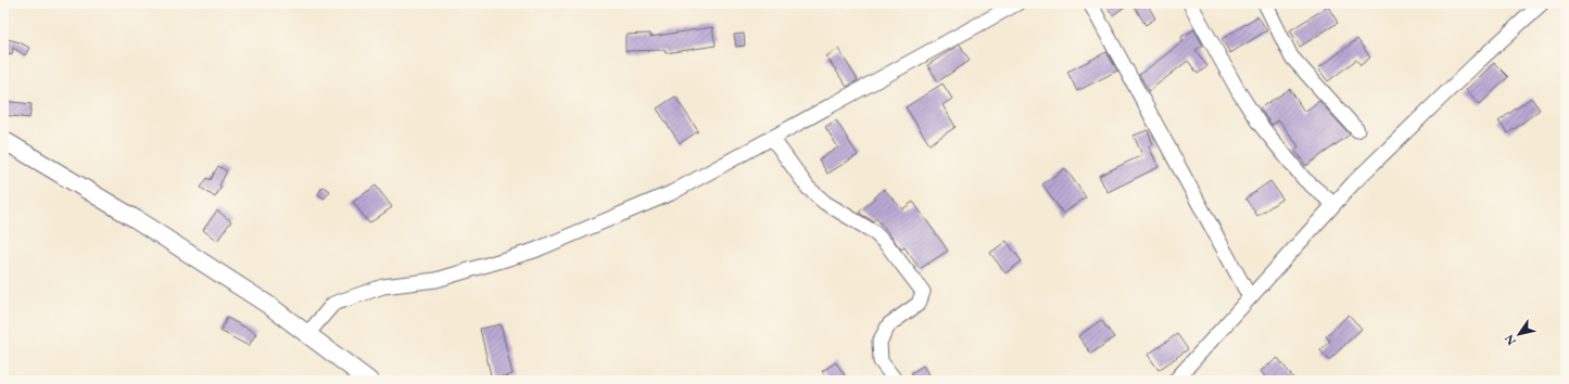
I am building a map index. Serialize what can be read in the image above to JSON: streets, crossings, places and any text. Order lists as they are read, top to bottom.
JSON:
{
  "north": "bottom left"
}
